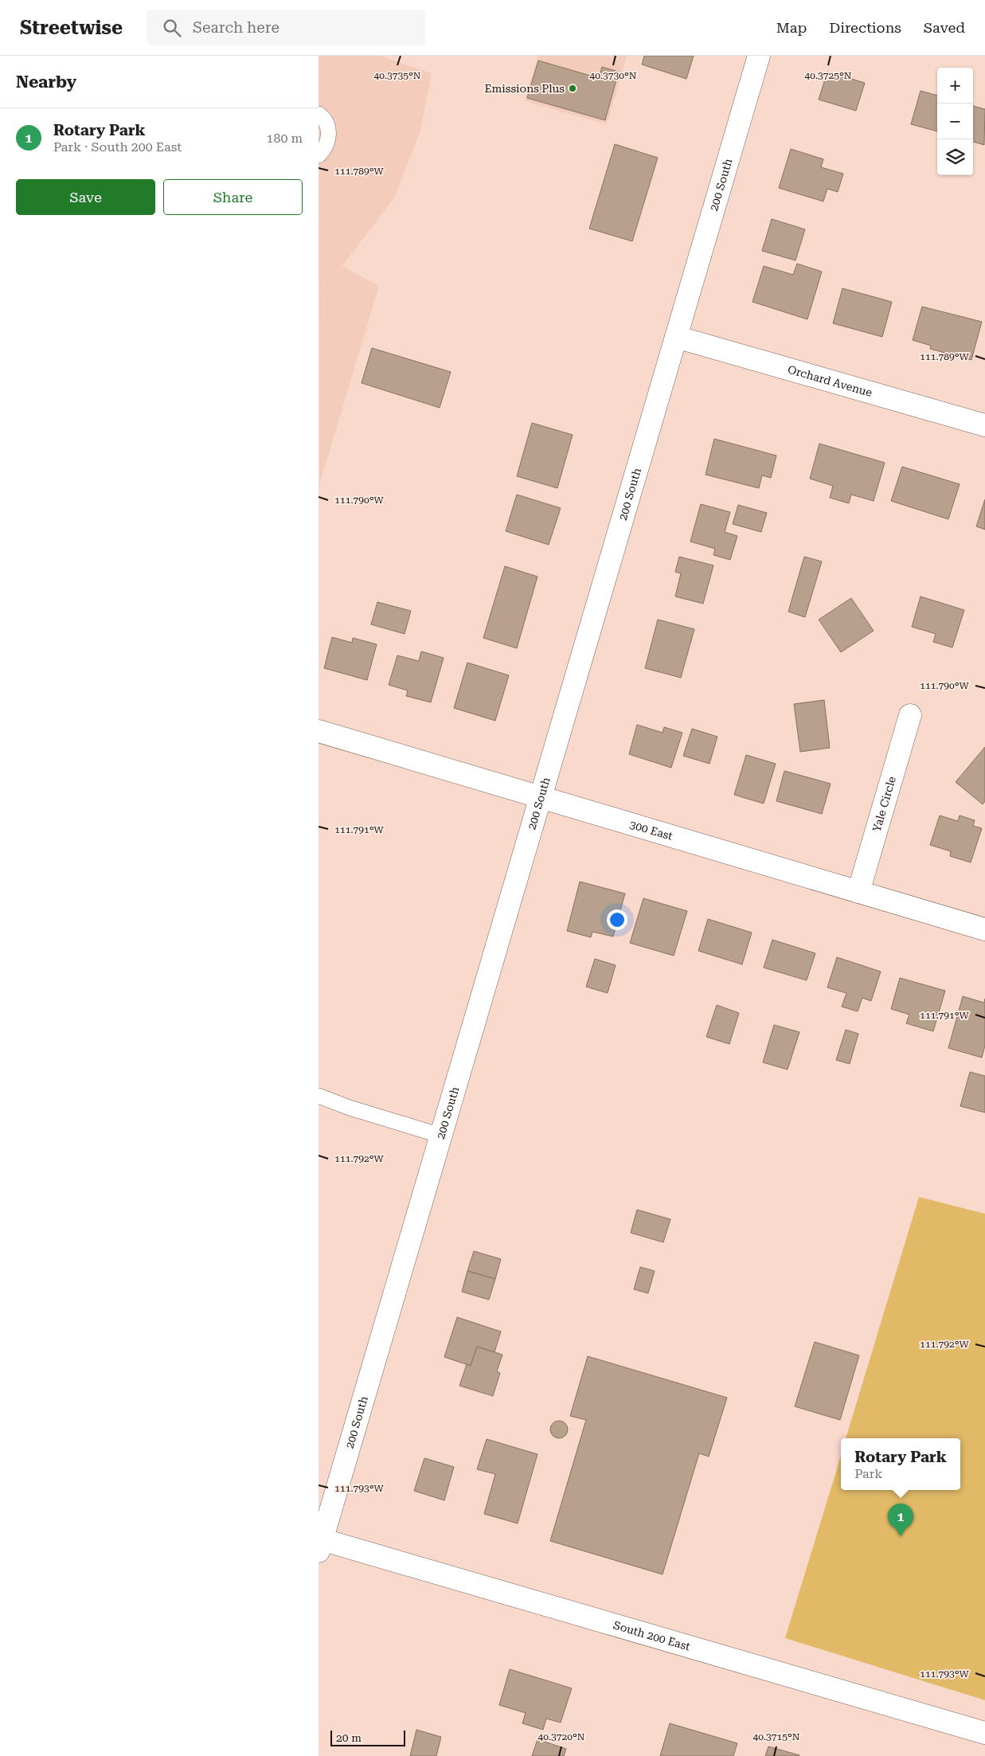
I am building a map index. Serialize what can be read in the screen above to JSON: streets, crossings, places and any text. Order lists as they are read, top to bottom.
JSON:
{
  "streets": {
    "street": [
      "200 South",
      "Orchard Avenue",
      "Yale Circle",
      "300 East",
      "South 200 East"
    ]
  },
  "crossings": [
    ["200 South", "Orchard Avenue"],
    ["200 South", "300 East"],
    ["200 South", "South 200 East"],
    ["Yale Circle", "300 East"]
  ],
  "places": ["Emissions Plus"],
  "scale_bar": "20 m",
  "page": {
    "header": "Streetwise",
    "search": "Search here",
    "nav": ["Map", "Directions", "Saved"],
    "heading": "Nearby",
    "map_buttons": ["+", "−"],
    "list": [
      {
        "mark": "1",
        "name": "Rotary Park",
        "note": "Park · South 200 East",
        "value": "180 m"
      }
    ],
    "buttons": ["Save", "Share"],
    "popup": ["Rotary Park", "Park"],
    "pins": "1",
    "scale": "20 m"
  },
  "coordinates": [
    "40.3735°N",
    "40.3730°N",
    "40.3725°N",
    "111.789°W",
    "111.790°W",
    "111.791°W",
    "111.792°W",
    "111.793°W",
    "40.3720°N",
    "40.3715°N"
  ]
}
